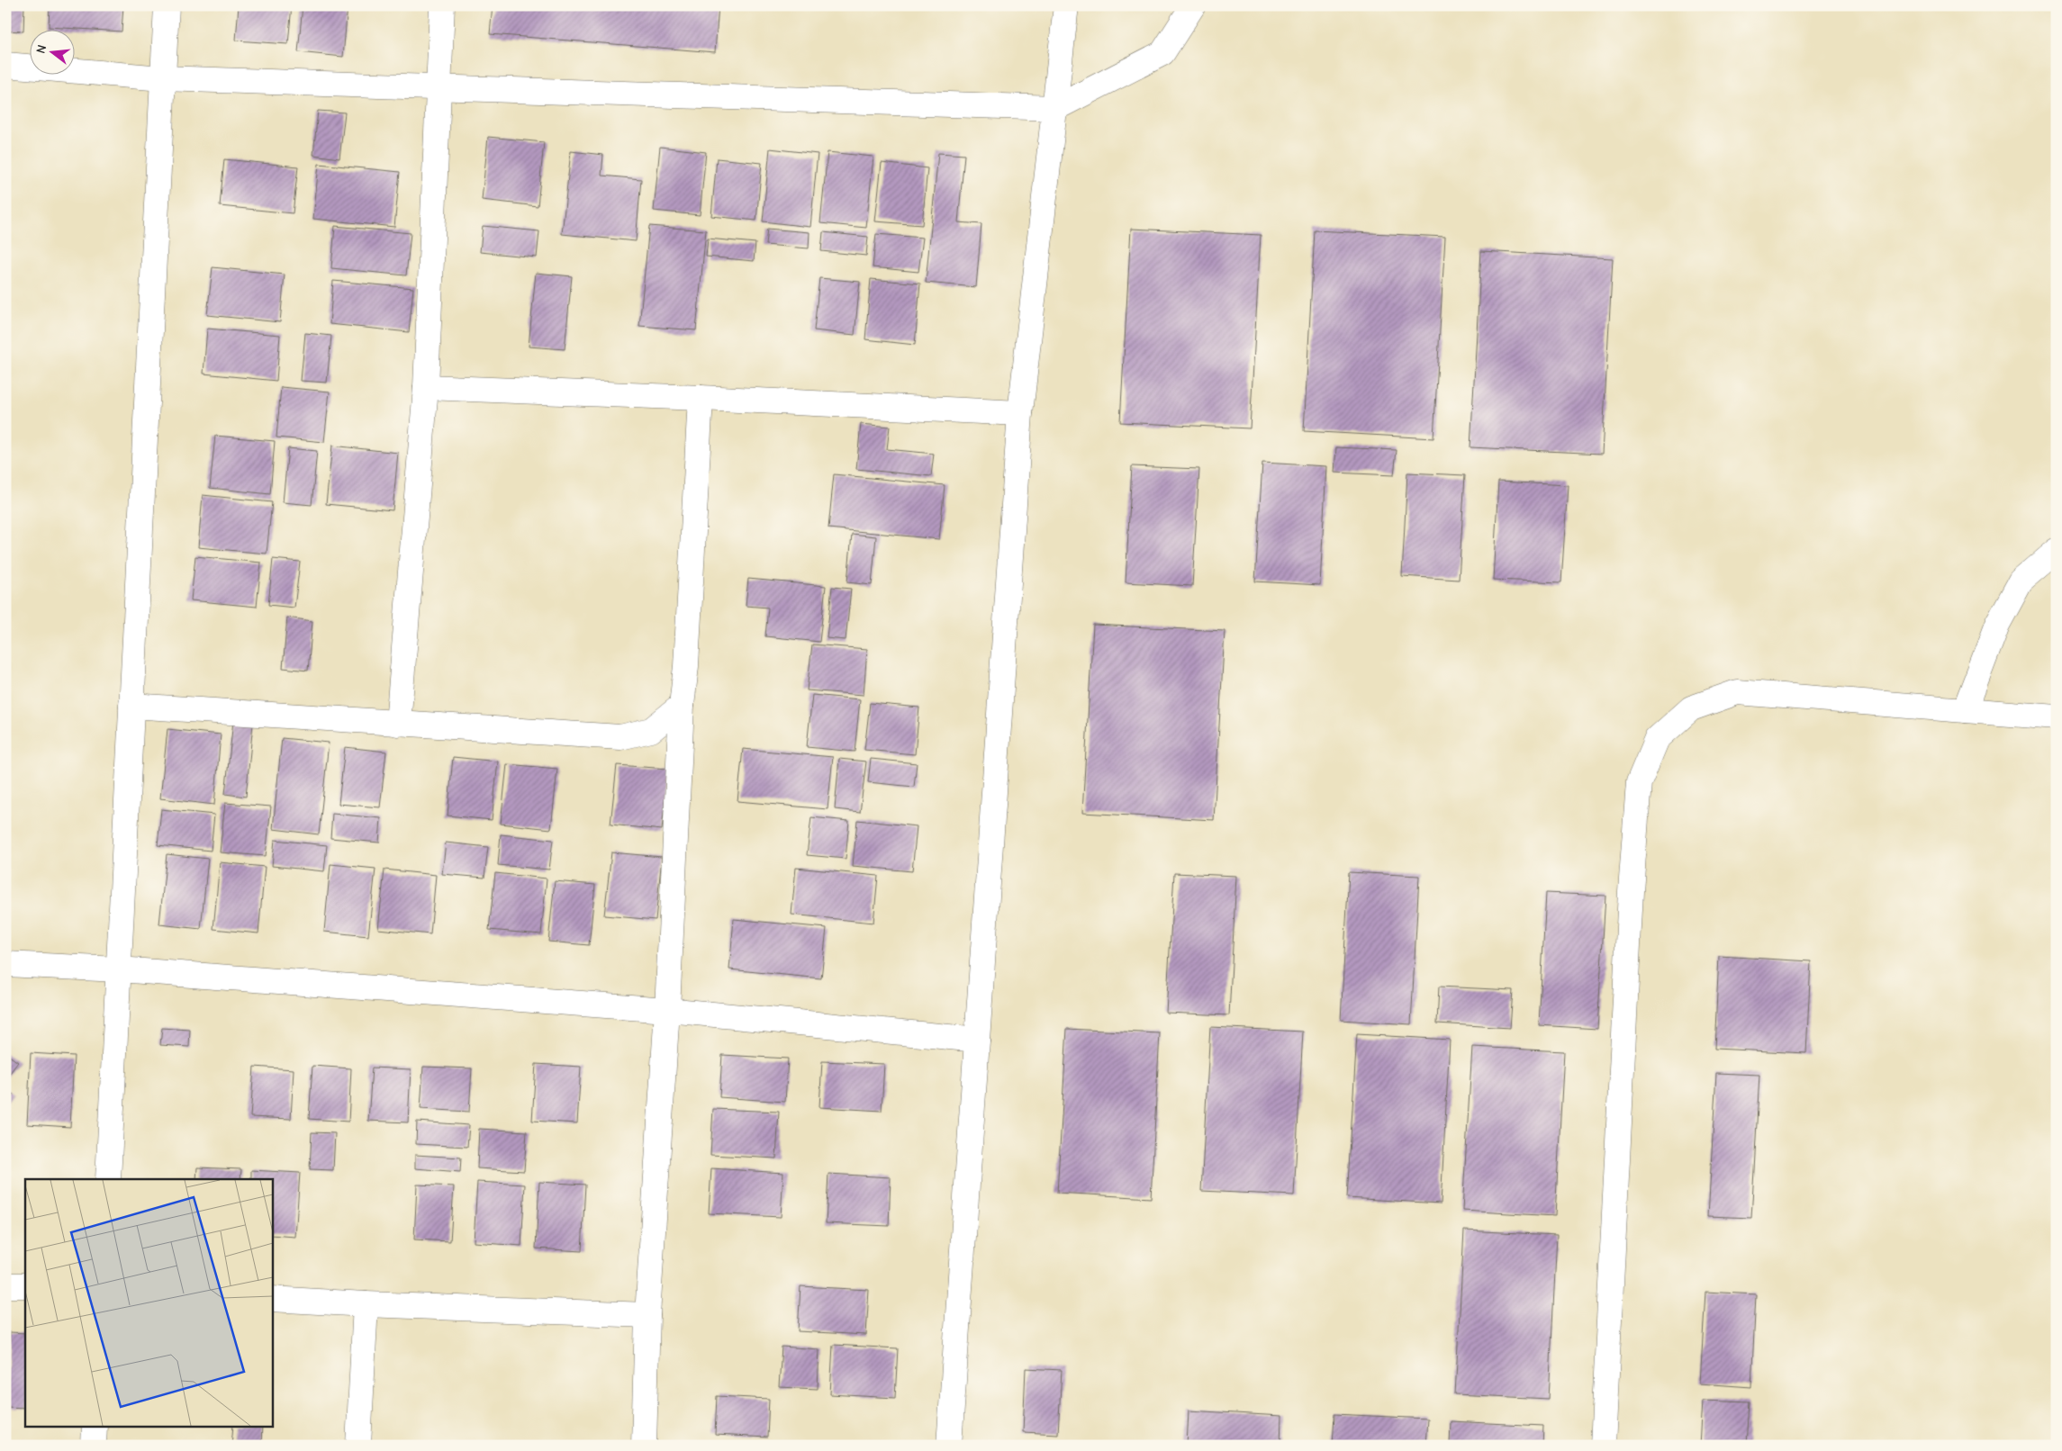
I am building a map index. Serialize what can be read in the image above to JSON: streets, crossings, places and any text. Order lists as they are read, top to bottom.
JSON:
{
  "north": "left"
}
